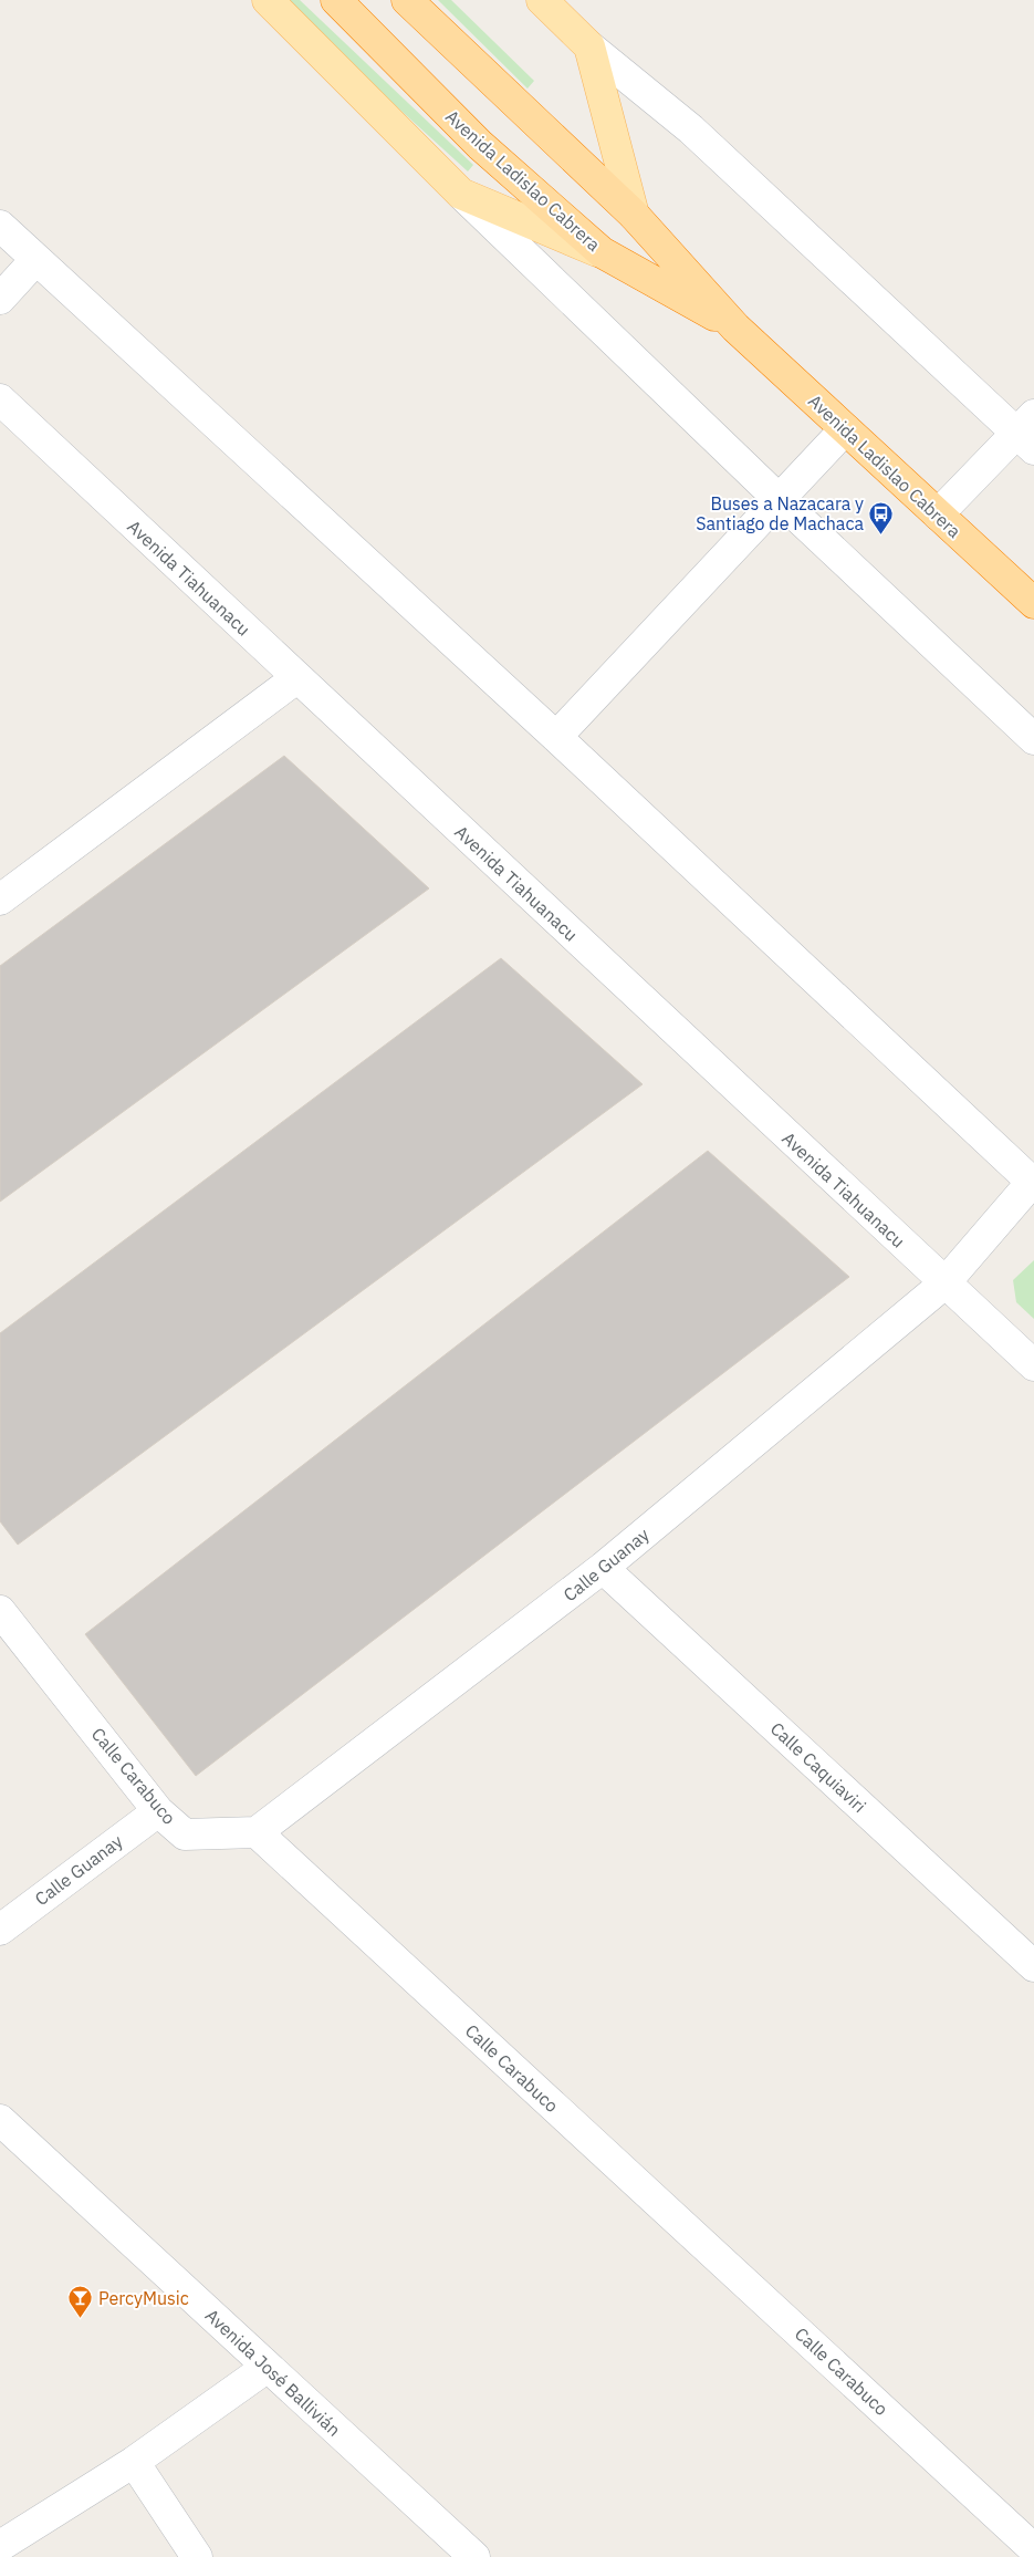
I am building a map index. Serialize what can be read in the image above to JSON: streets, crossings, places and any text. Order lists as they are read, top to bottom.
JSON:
{
  "streets": {
    "highway": ["Avenida Ladislao Cabrera"],
    "street": [
      "Avenida Tiahuanacu",
      "Calle Guanay",
      "Calle Caquiaviri",
      "Calle Carabuco",
      "Avenida José Ballivián"
    ]
  },
  "crossings": [
    ["Avenida Tiahuanacu", "Calle Guanay"],
    ["Calle Guanay", "Calle Caquiaviri"],
    ["Calle Guanay", "Calle Carabuco"]
  ],
  "places": {
    "bus stop": ["Buses a Nazacara y Santiago de Machaca"],
    "bar": ["PercyMusic"]
  }
}
